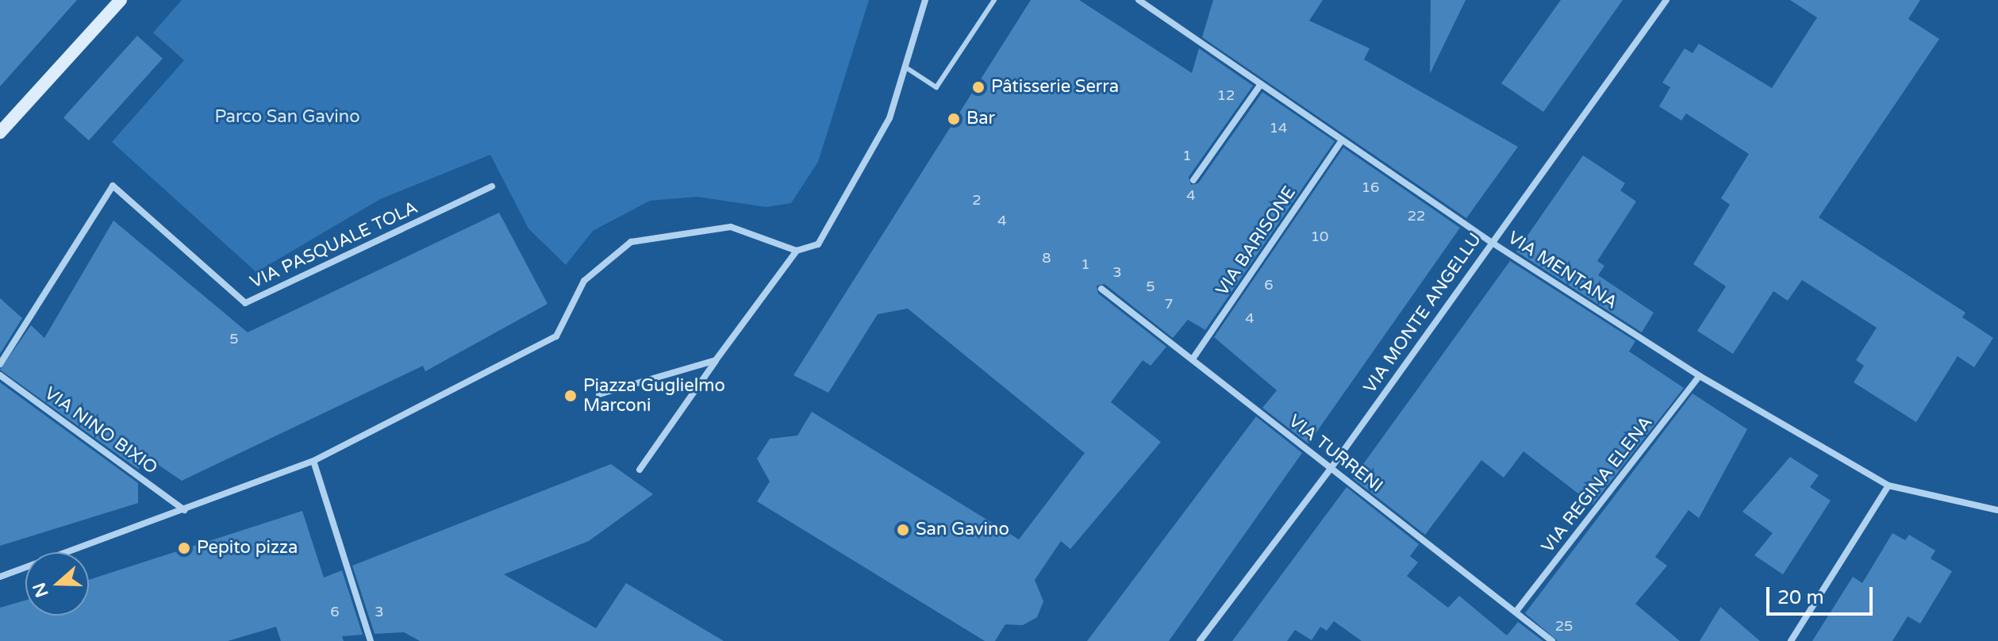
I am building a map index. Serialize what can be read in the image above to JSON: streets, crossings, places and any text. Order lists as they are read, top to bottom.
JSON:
{
  "streets": {
    "street": [
      "VIA BARISONE",
      "VIA PASQUALE TOLA",
      "VIA MENTANA",
      "VIA MONTE ANGELLU",
      "VIA NINO BIXIO",
      "VIA TURRENI",
      "VIA REGINA ELENA"
    ]
  },
  "crossings": [
    ["VIA BARISONE", "VIA MENTANA"],
    ["VIA BARISONE", "VIA TURRENI"],
    ["VIA MENTANA", "VIA MONTE ANGELLU"],
    ["VIA MENTANA", "VIA REGINA ELENA"],
    ["VIA MONTE ANGELLU", "VIA TURRENI"],
    ["VIA TURRENI", "VIA REGINA ELENA"]
  ],
  "parks": ["Parco San Gavino"],
  "places": [
    "Pâtisserie Serra",
    "Bar",
    "Piazza Guglielmo Marconi",
    "San Gavino",
    "Pepito pizza"
  ],
  "house_numbers": [
    "12",
    "14",
    "1",
    "16",
    "4",
    "2",
    "22",
    "4",
    "10",
    "8",
    "1",
    "3",
    "6",
    "5",
    "7",
    "4",
    "5",
    "6",
    "3",
    "25"
  ],
  "scale_bar": "20 m",
  "north": "left"
}
